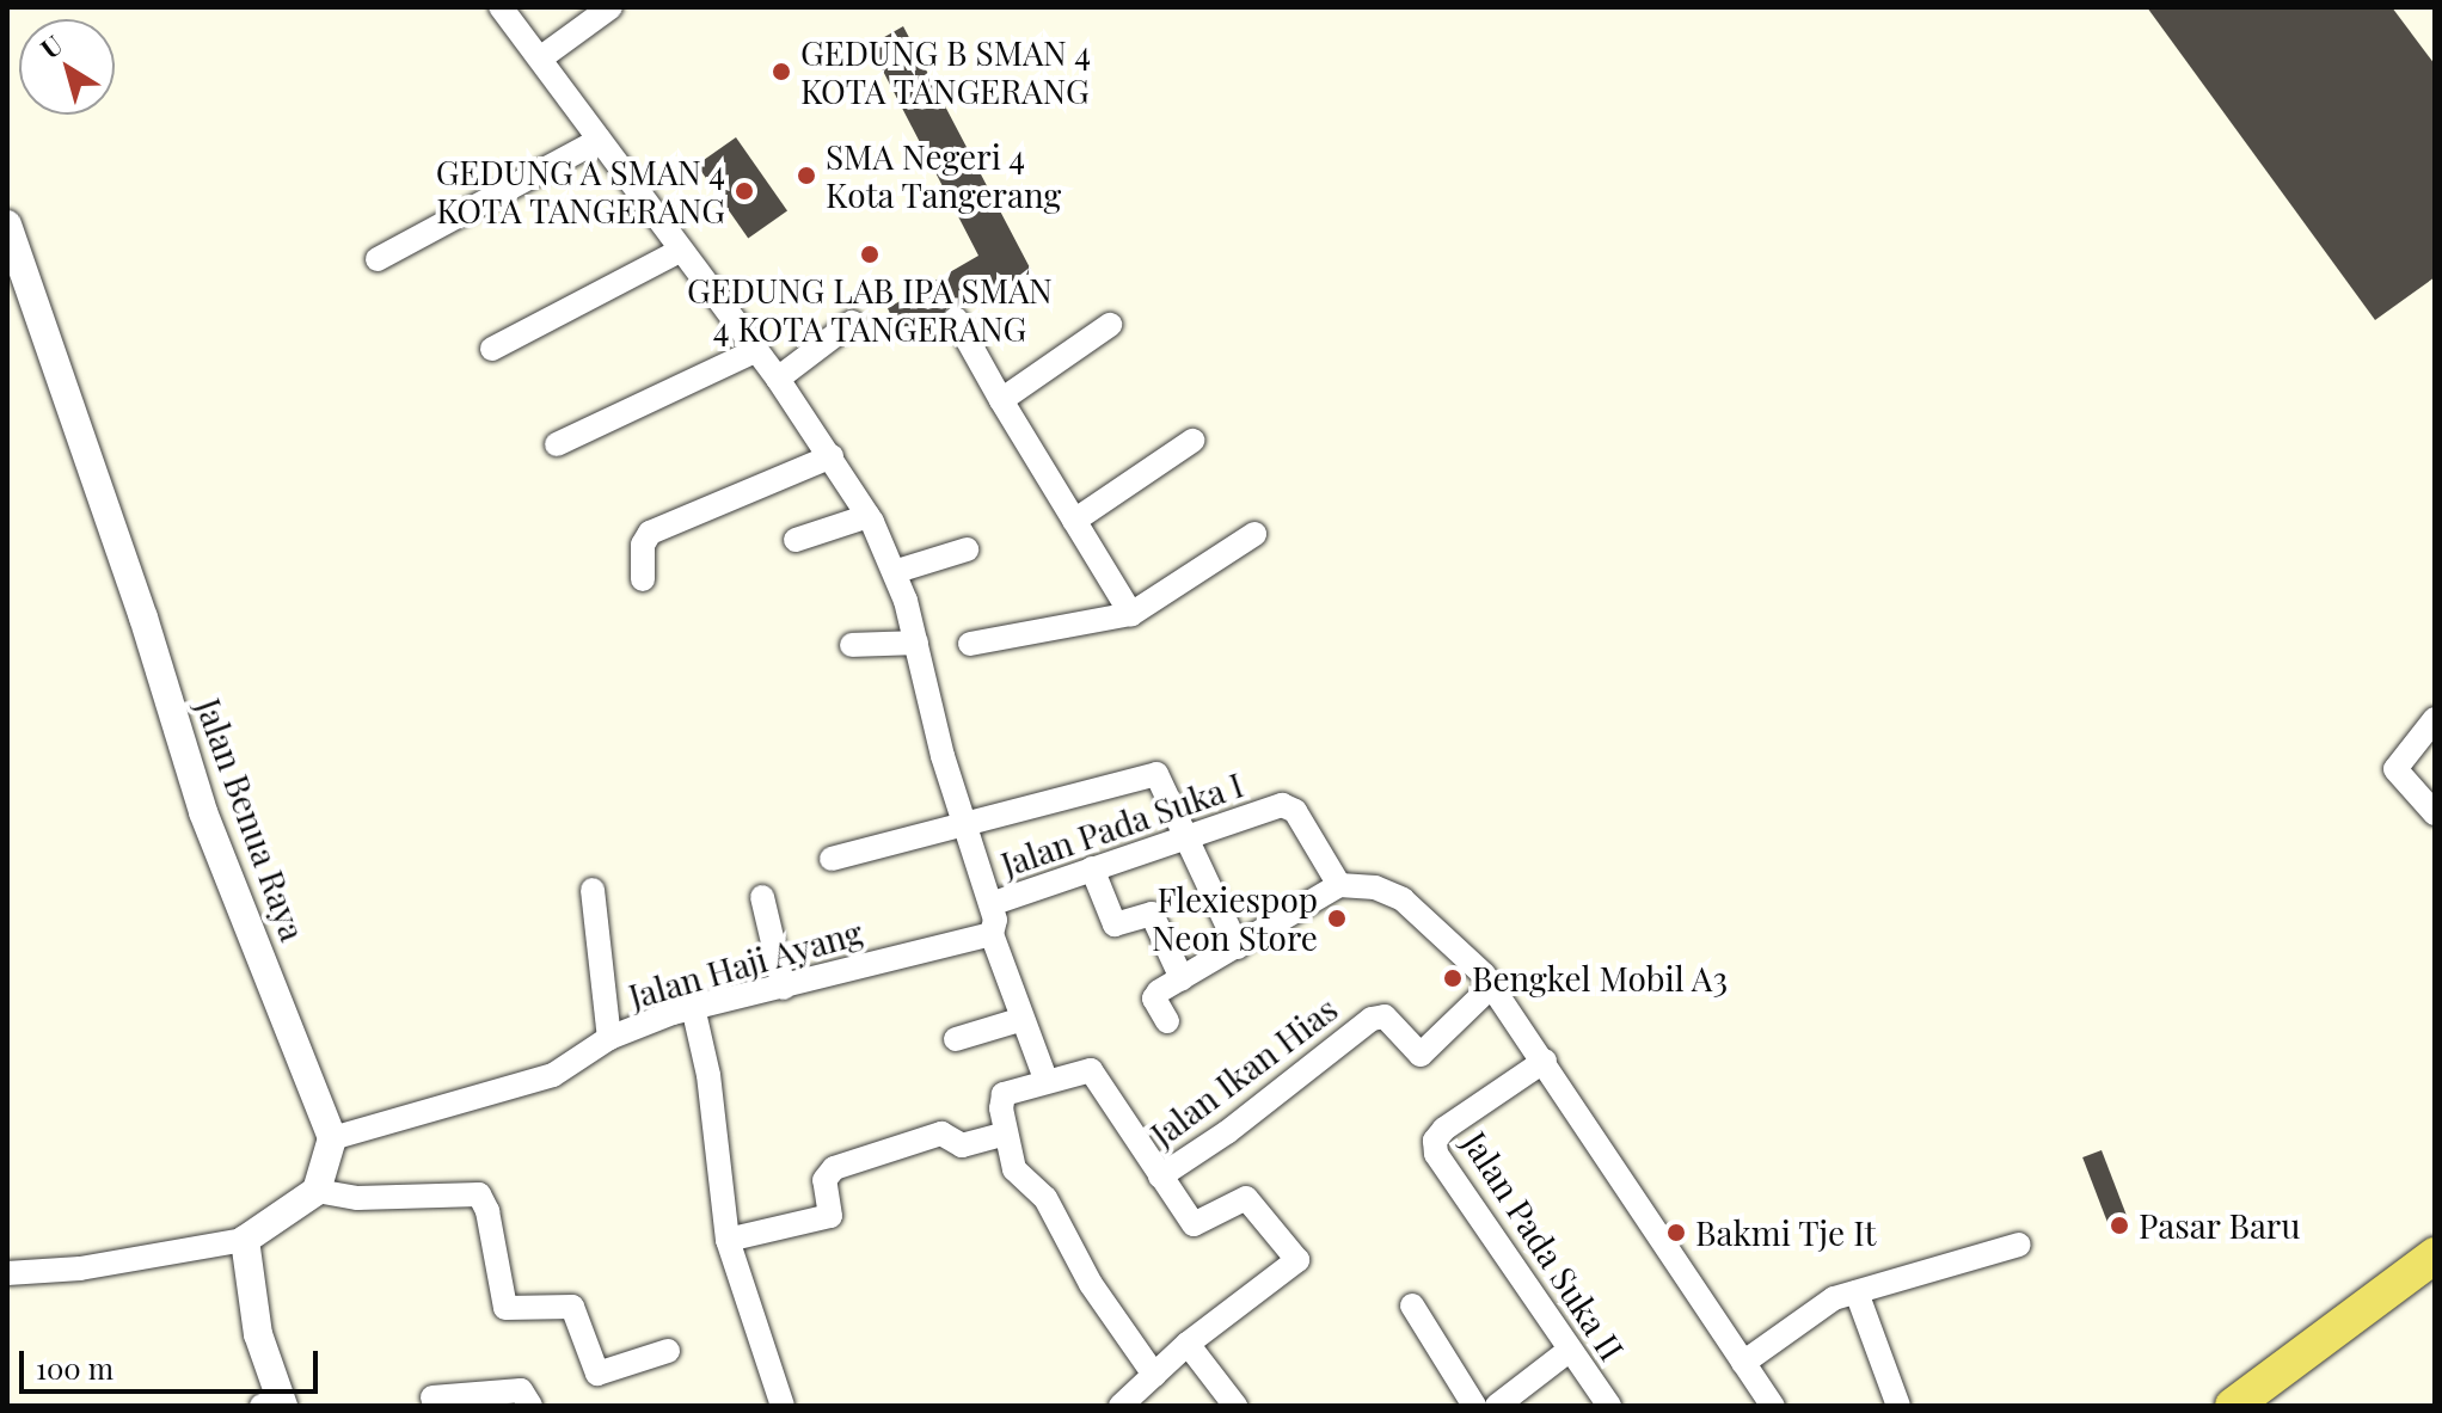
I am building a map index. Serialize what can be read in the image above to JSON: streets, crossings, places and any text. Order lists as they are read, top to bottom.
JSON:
{
  "streets": {
    "street": [
      "Jalan Benua Raya",
      "Jalan Pada Suka I",
      "Jalan Haji Ayang",
      "Jalan Ikan Hias",
      "Jalan Pada Suka II"
    ]
  },
  "crossings": [
    ["Jalan Benua Raya", "Jalan Haji Ayang"]
  ],
  "places": [
    "GEDUNG B SMAN 4 KOTA TANGERANG",
    "SMA Negeri 4 Kota Tangerang",
    "GEDUNG A SMAN 4 KOTA TANGERANG",
    "GEDUNG LAB IPA SMAN 4 KOTA TANGERANG",
    "Flexiespop Neon Store",
    "Bengkel Mobil A3",
    "Pasar Baru",
    "Bakmi Tje It"
  ],
  "scale_bar": "100 m",
  "north": "top left"
}
